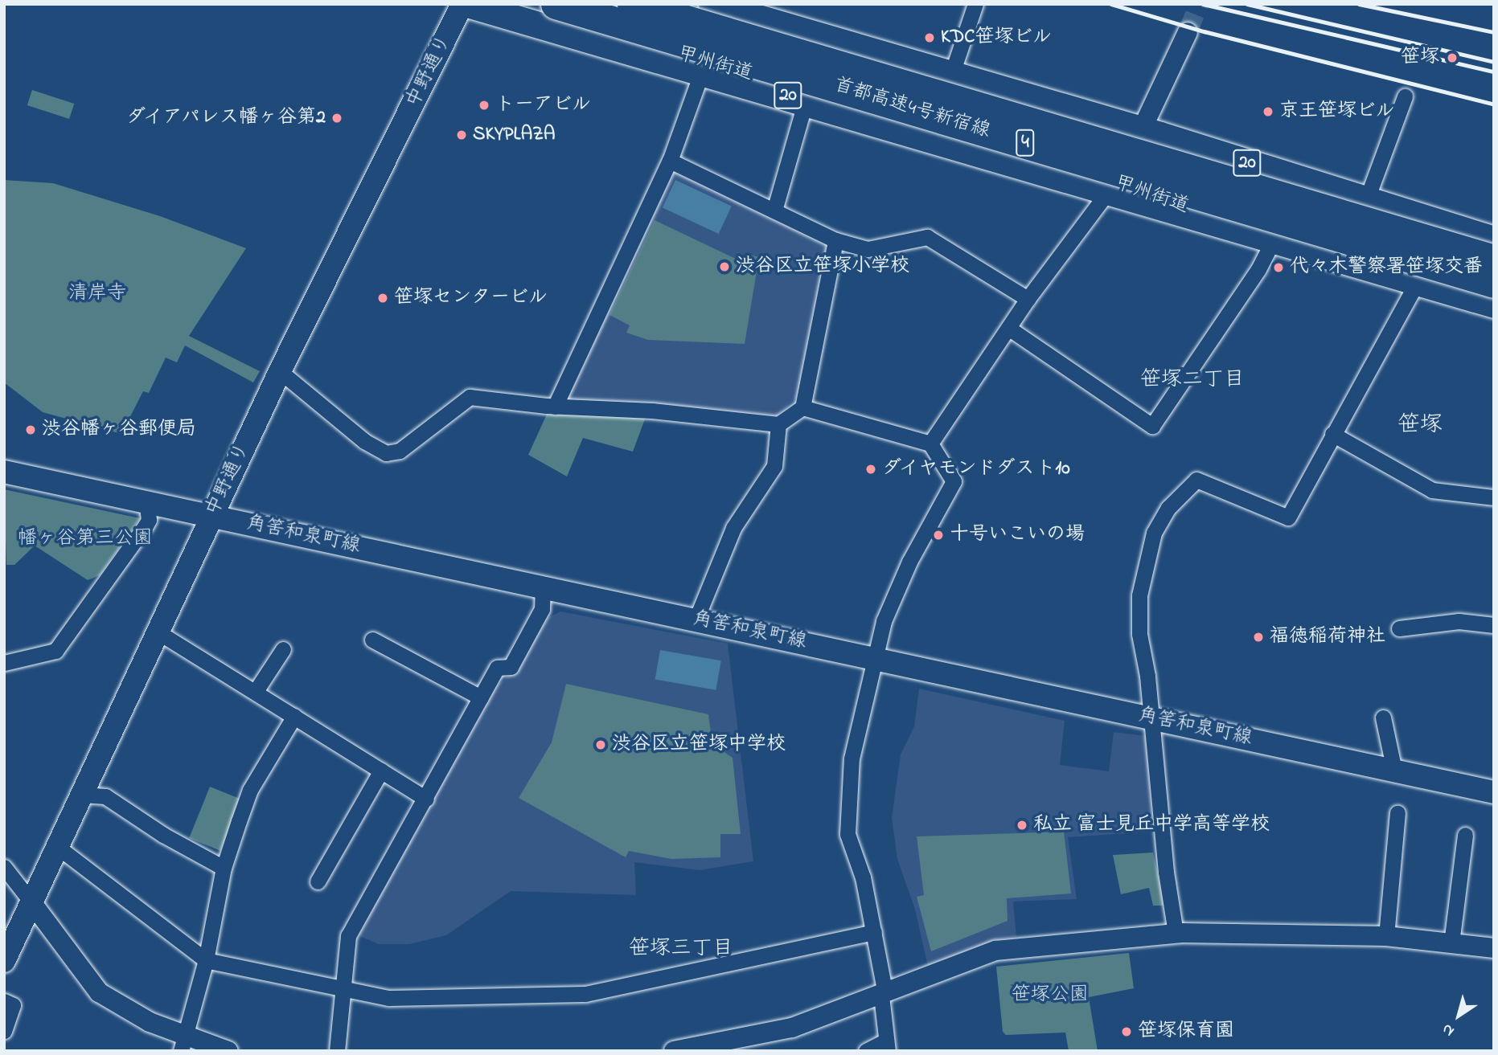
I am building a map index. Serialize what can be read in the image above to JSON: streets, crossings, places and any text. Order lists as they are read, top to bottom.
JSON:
{
  "streets": {
    "highway": [
      "甲州街道",
      "20",
      "首都高速4号新宿線",
      "4"
    ],
    "main road": ["中野通り", "角筈和泉町線"]
  },
  "crossings": [
    ["甲州街道", "20"],
    ["中野通り", "角筈和泉町線"]
  ],
  "districts": ["笹塚二丁目", "笹塚", "笹塚三丁目"],
  "parks": ["清岸寺", "幡ヶ谷第三公園", "笹塚公園"],
  "places": [
    "KDC笹塚ビル",
    "笹塚",
    "トーアビル",
    "京王笹塚ビル",
    "ダイアパレス幡ヶ谷第2",
    "SKYPLAZA",
    "渋谷区立笹塚小学校",
    "代々木警察署笹塚交番",
    "笹塚センタービル",
    "渋谷幡ヶ谷郵便局",
    "ダイヤモンドダスト10",
    "十号いこいの場",
    "福徳稲荷神社",
    "渋谷区立笹塚中学校",
    "私立 富士見丘中学高等学校",
    "笹塚保育園"
  ],
  "north": "bottom left"
}
